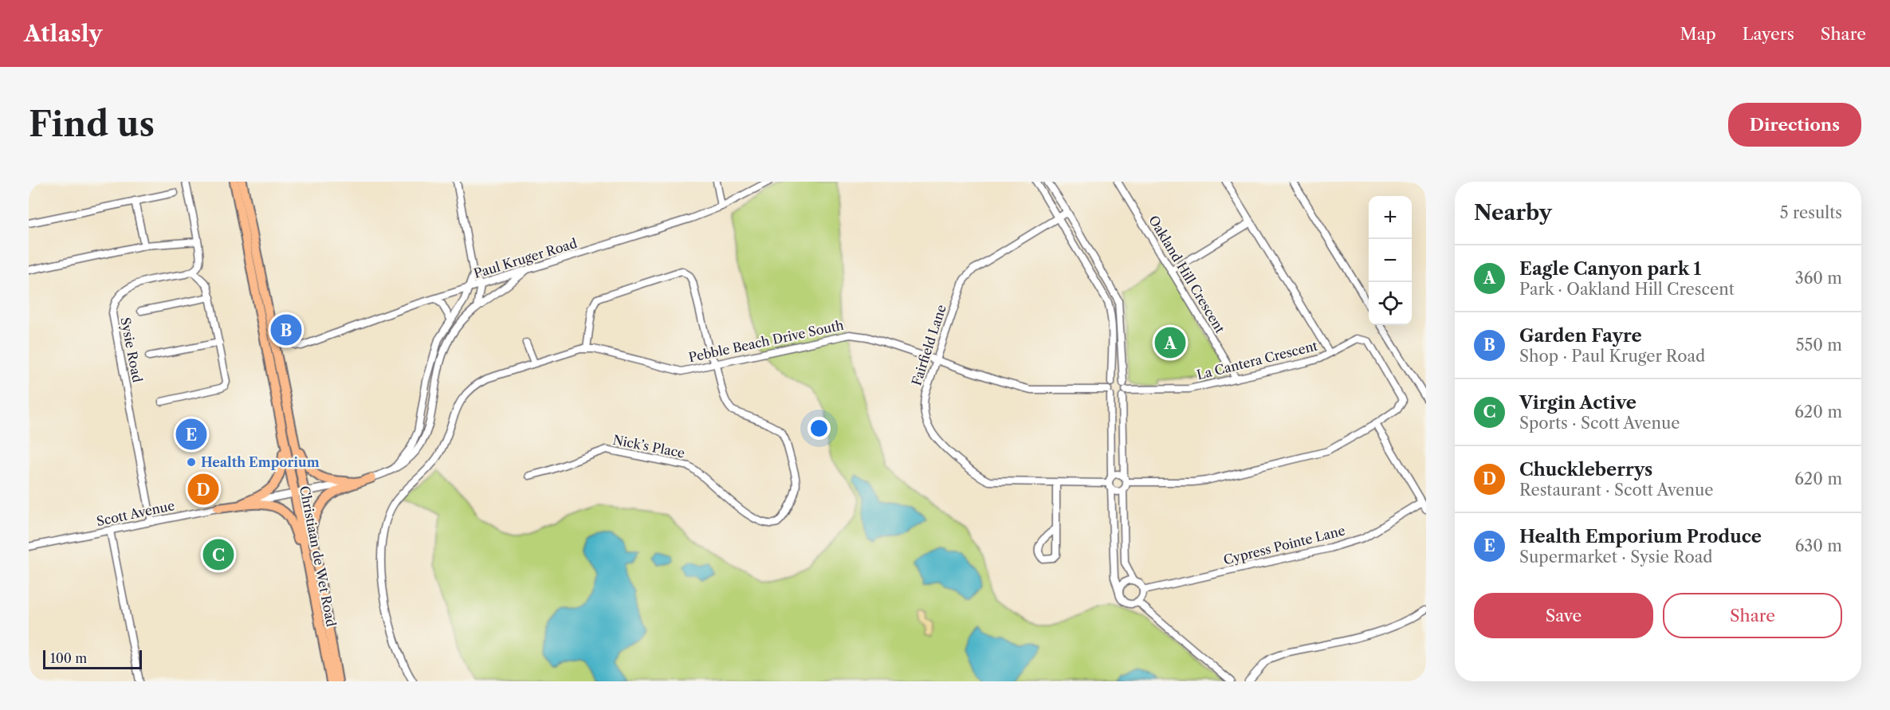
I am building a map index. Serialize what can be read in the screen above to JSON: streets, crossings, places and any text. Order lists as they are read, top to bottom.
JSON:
{
  "streets": {
    "main road": ["Christiaan de Wet Road"],
    "street": [
      "Paul Kruger Road",
      "Oakland Hill Crescent",
      "Pebble Beach Drive South",
      "Fairfield Lane",
      "Sysie Road",
      "La Cantera Crescent",
      "Nick’s Place",
      "Scott Avenue",
      "Cypress Pointe Lane"
    ]
  },
  "crossings": [
    ["Oakland Hill Crescent", "La Cantera Crescent"],
    ["Pebble Beach Drive South", "Fairfield Lane"],
    ["Pebble Beach Drive South", "La Cantera Crescent"],
    ["Pebble Beach Drive South", "Nick’s Place"],
    ["Fairfield Lane", "La Cantera Crescent"],
    ["Sysie Road", "Scott Avenue"],
    ["Scott Avenue", "Christiaan de Wet Road"]
  ],
  "places": ["Health Emporium"],
  "scale_bar": "100 m",
  "page": {
    "header": "Atlasly",
    "nav": ["Map", "Layers", "Share"],
    "buttons": [
      "Directions",
      ["Save", "Share"]
    ],
    "title": "Find us",
    "heading": ["Nearby", "5 results"],
    "map_buttons": ["+", "−"],
    "list": [
      {
        "mark": "A",
        "name": "Eagle Canyon park 1",
        "note": "Park · Oakland Hill Crescent",
        "value": "360 m"
      },
      {
        "mark": "B",
        "name": "Garden Fayre",
        "note": "Shop · Paul Kruger Road",
        "value": "550 m"
      },
      {
        "mark": "C",
        "name": "Virgin Active",
        "note": "Sports · Scott Avenue",
        "value": "620 m"
      },
      {
        "mark": "D",
        "name": "Chuckleberrys",
        "note": "Restaurant · Scott Avenue",
        "value": "620 m"
      },
      {
        "mark": "E",
        "name": "Health Emporium Produce",
        "note": "Supermarket · Sysie Road",
        "value": "630 m"
      }
    ],
    "pins": [
      "B",
      "A",
      "E",
      "D",
      "C"
    ],
    "scale": "100 m"
  }
}
